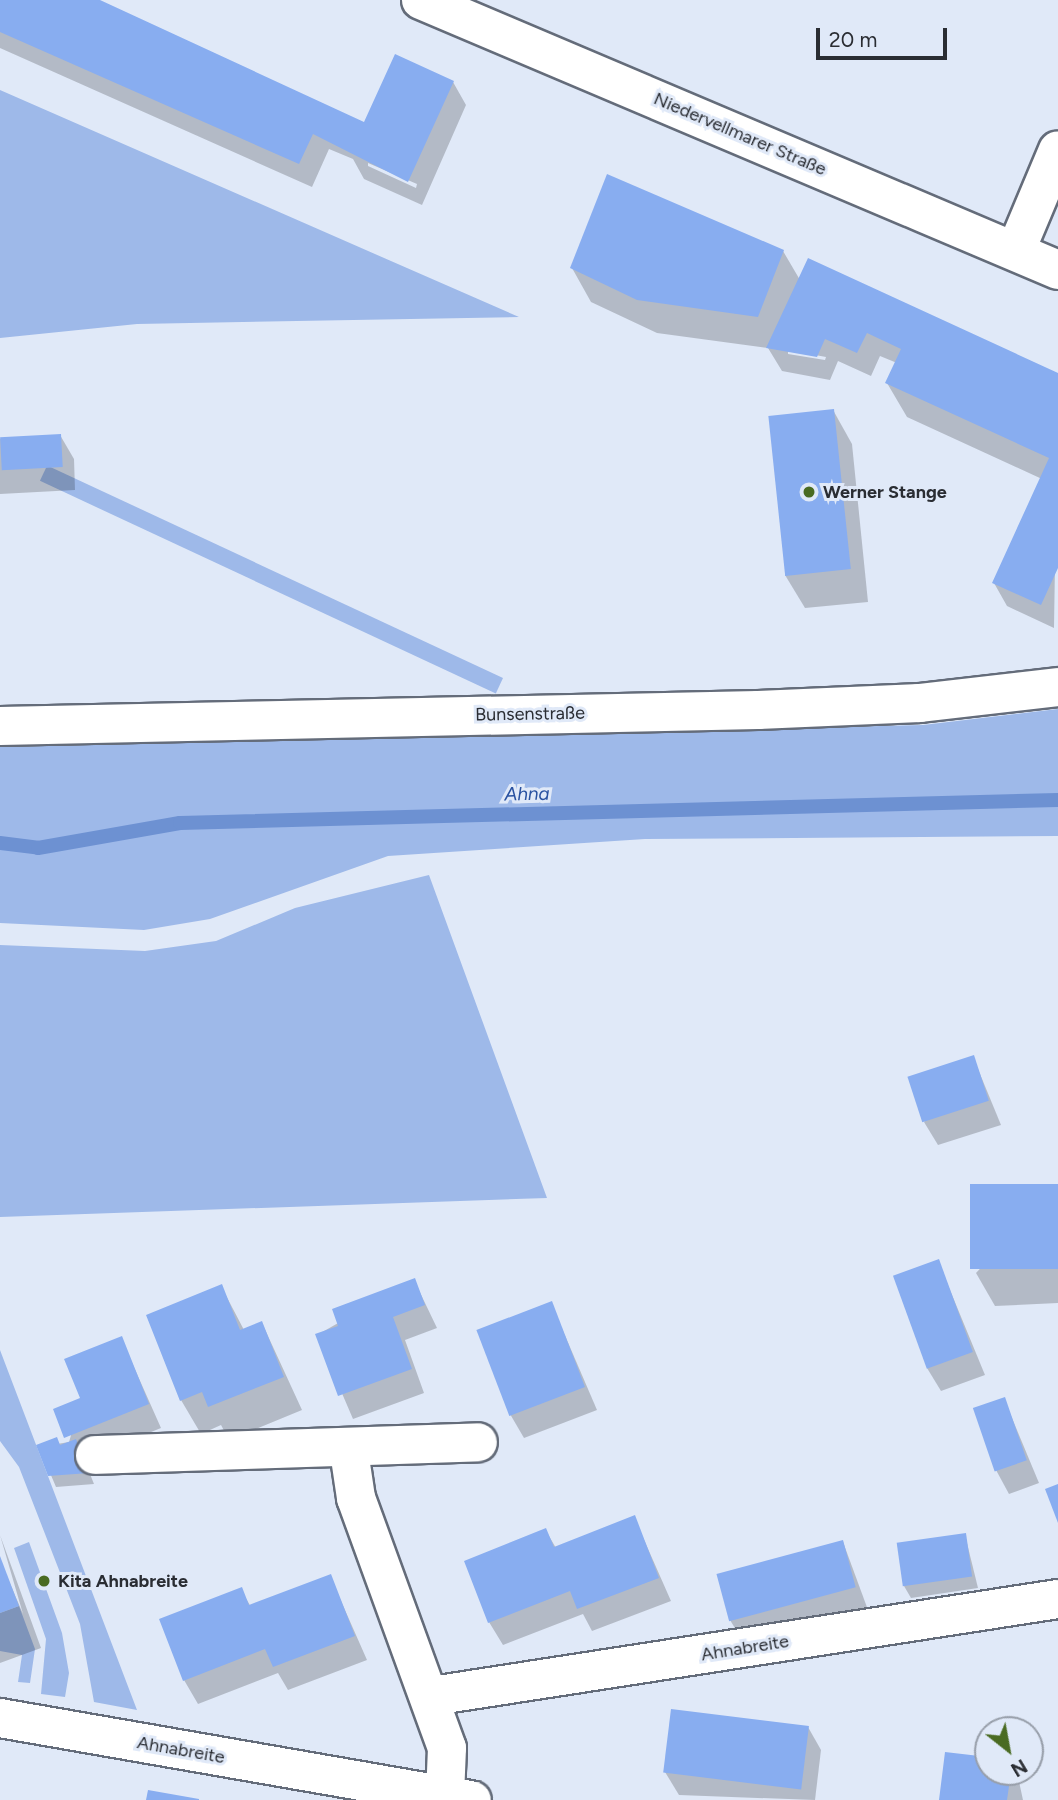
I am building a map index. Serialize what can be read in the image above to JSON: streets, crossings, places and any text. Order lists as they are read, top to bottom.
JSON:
{
  "streets": {
    "street": ["Niedervellmarer Straße", "Bunsenstraße", "Ahnabreite"]
  },
  "water": ["Ahna"],
  "places": ["Werner Stange", "Kita Ahnabreite"],
  "scale_bar": "20 m",
  "north": "bottom right"
}
